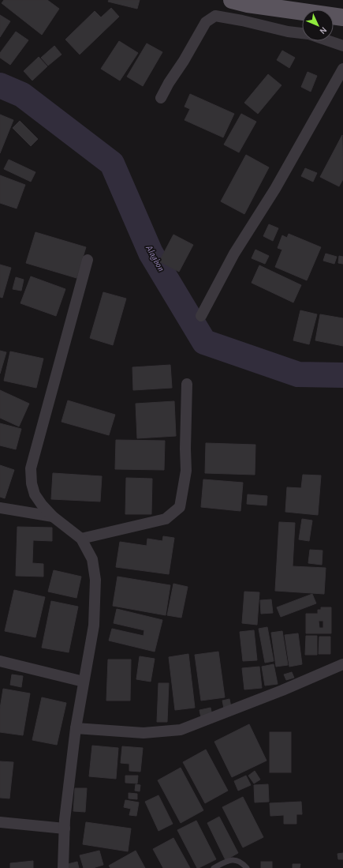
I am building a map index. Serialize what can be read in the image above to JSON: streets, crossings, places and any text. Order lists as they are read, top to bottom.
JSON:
{
  "water": ["Alagbon"],
  "north": "bottom right"
}
